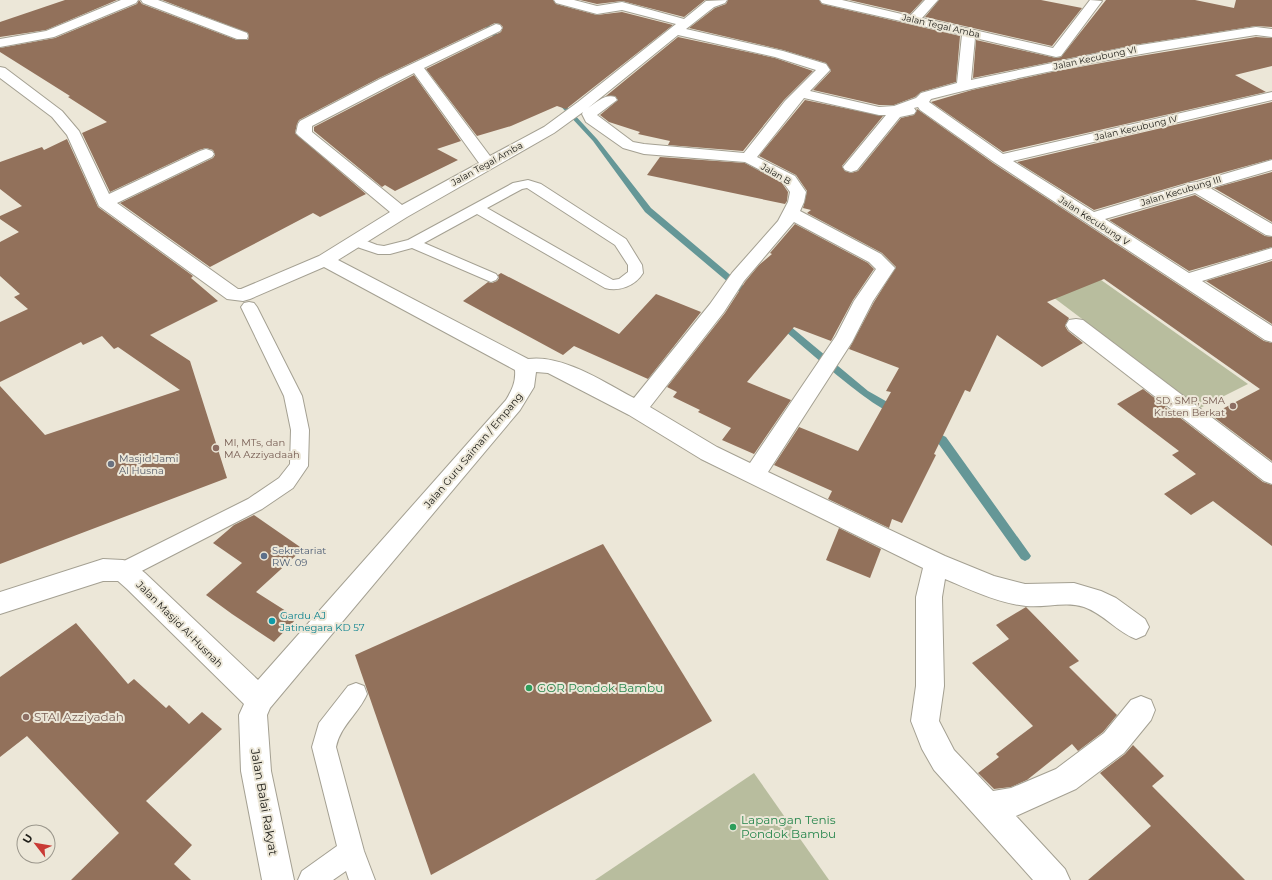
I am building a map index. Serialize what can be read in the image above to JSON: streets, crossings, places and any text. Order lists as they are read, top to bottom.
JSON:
{
  "streets": {
    "street": [
      "Jalan Tegal Amba",
      "Jalan Kecubung VI",
      "Jalan Kecubung IV",
      "Jalan B",
      "Jalan Kecubung III",
      "Jalan Kecubung V",
      "Jalan Guru Saiman / Empang",
      "Jalan Masjid Al-Husnah",
      "Jalan Balai Rakyat"
    ]
  },
  "crossings": [
    ["Jalan Tegal Amba", "Jalan B"],
    ["Jalan Kecubung VI", "Jalan Kecubung V"],
    ["Jalan Kecubung IV", "Jalan Kecubung V"],
    ["Jalan Kecubung III", "Jalan Kecubung V"],
    ["Jalan Guru Saiman / Empang", "Jalan Masjid Al-Husnah"],
    ["Jalan Guru Saiman / Empang", "Jalan Balai Rakyat"],
    ["Jalan Masjid Al-Husnah", "Jalan Balai Rakyat"]
  ],
  "places": [
    "SD, SMP, SMA Kristen Berkat",
    "MI, MTs, dan MA Azziyadaah",
    "Masjid Jami Al Husna",
    "Sekretariat RW. 09",
    "Gardu AJ Jatinegara KD 57",
    "GOR Pondok Bambu",
    "STAI Azziyadah",
    "Lapangan Tenis Pondok Bambu"
  ],
  "north": "top left"
}
